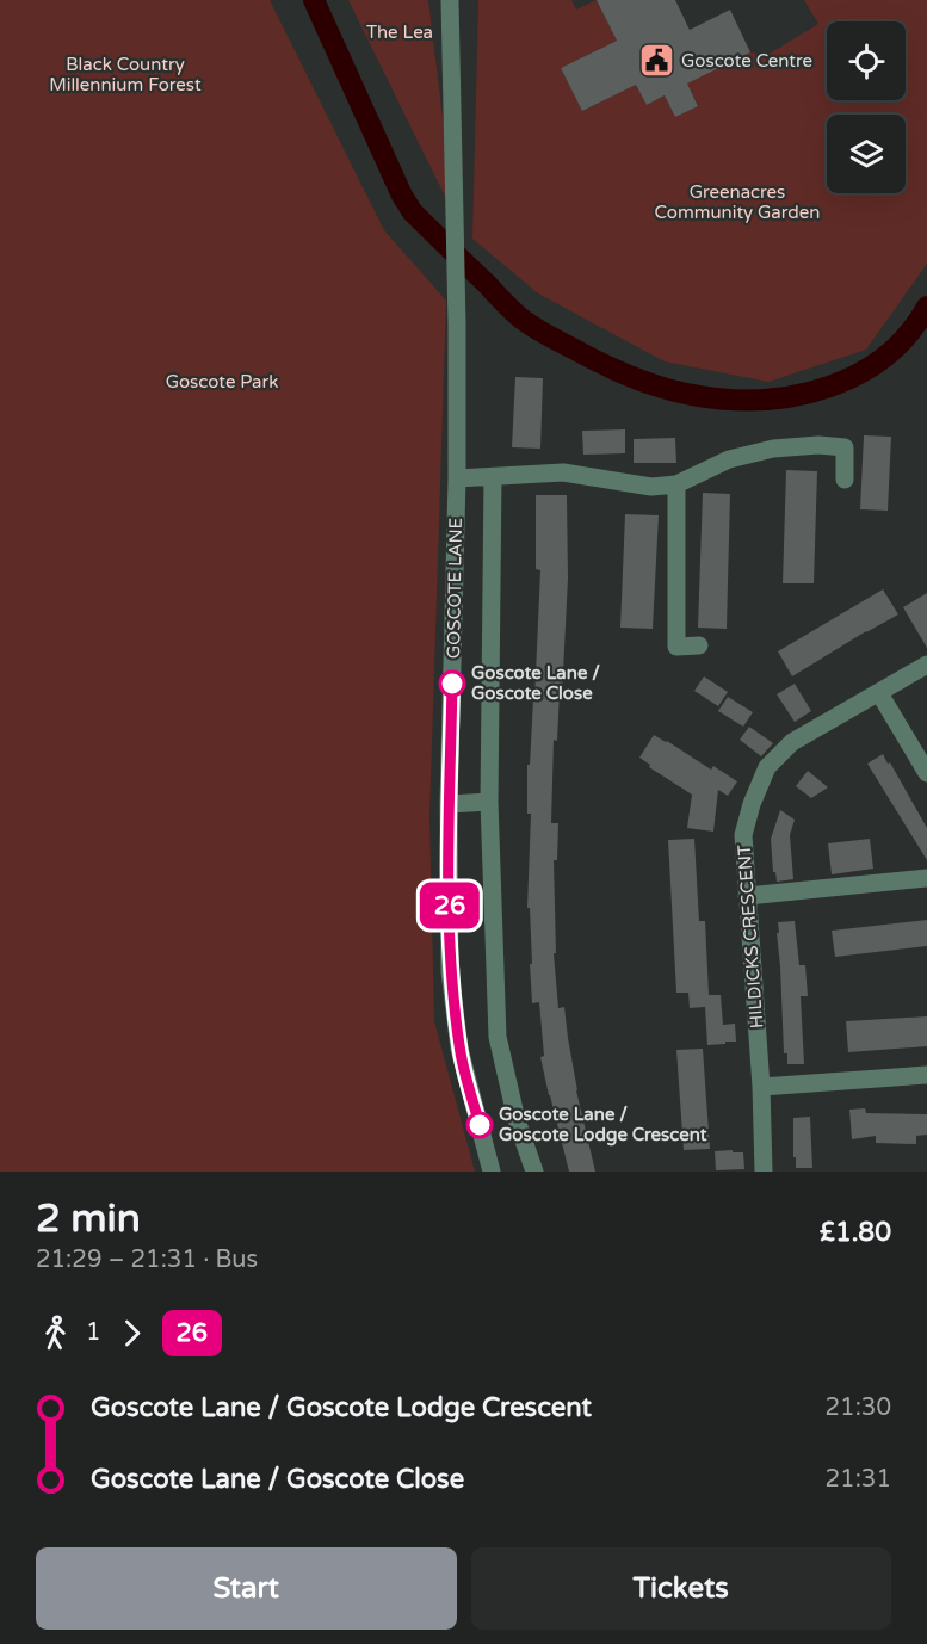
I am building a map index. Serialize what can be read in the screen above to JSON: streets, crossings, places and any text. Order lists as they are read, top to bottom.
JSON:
{
  "streets": {
    "street": ["GOSCOTE LANE", "HILDICKS CRESCENT"]
  },
  "parks": [
    "The Lea",
    "Black Country Millennium Forest",
    "Greenacres Community Garden",
    "Goscote Park"
  ],
  "places": {
    "public building": ["Goscote Centre"],
    "other": ["Goscote Lane / Goscote Close", "Goscote Lane / Goscote Lodge Crescent"]
  },
  "lines": ["bus line 26"],
  "page": {
    "on_map": "26",
    "heading": ["2 min", "21:29 – 21:31 · Bus", "£1.80"],
    "legs": ["1", "26"],
    "list": [
      {
        "name": "Goscote Lane / Goscote Lodge Crescent",
        "value": "21:30"
      },
      {
        "name": "Goscote Lane / Goscote Close",
        "value": "21:31"
      }
    ],
    "buttons": ["Start", "Tickets"]
  }
}
